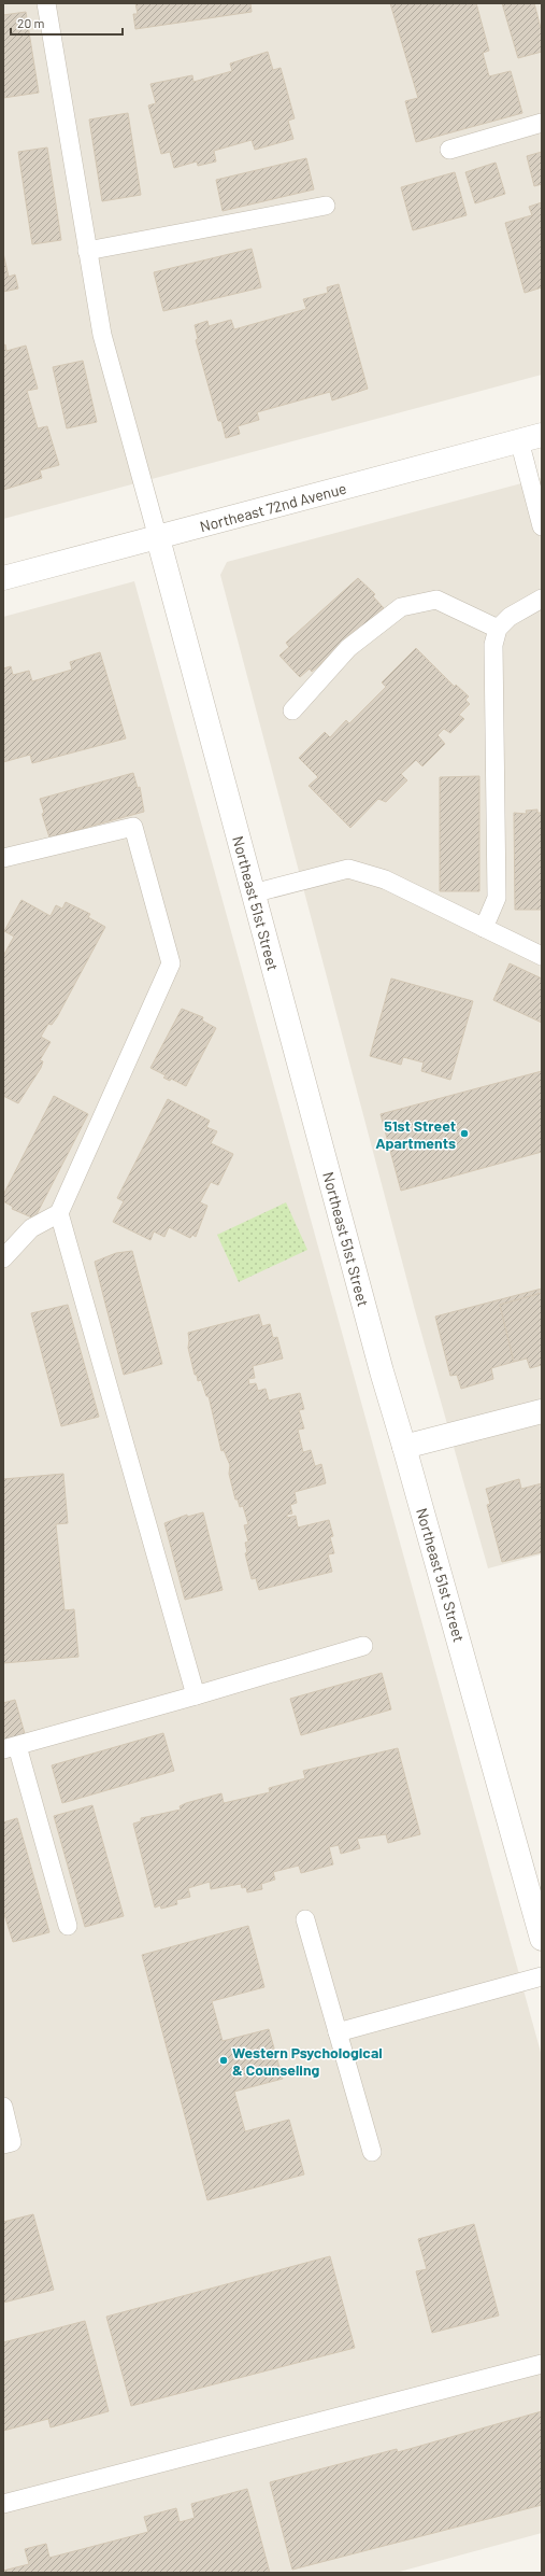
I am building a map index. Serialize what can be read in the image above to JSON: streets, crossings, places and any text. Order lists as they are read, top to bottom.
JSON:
{
  "streets": {
    "street": ["Northeast 72nd Avenue", "Northeast 51st Street"]
  },
  "crossings": [
    ["Northeast 72nd Avenue", "Northeast 51st Street"]
  ],
  "places": ["51st Street Apartments", "Western Psychological & Counseling"],
  "scale_bar": "20 m"
}
